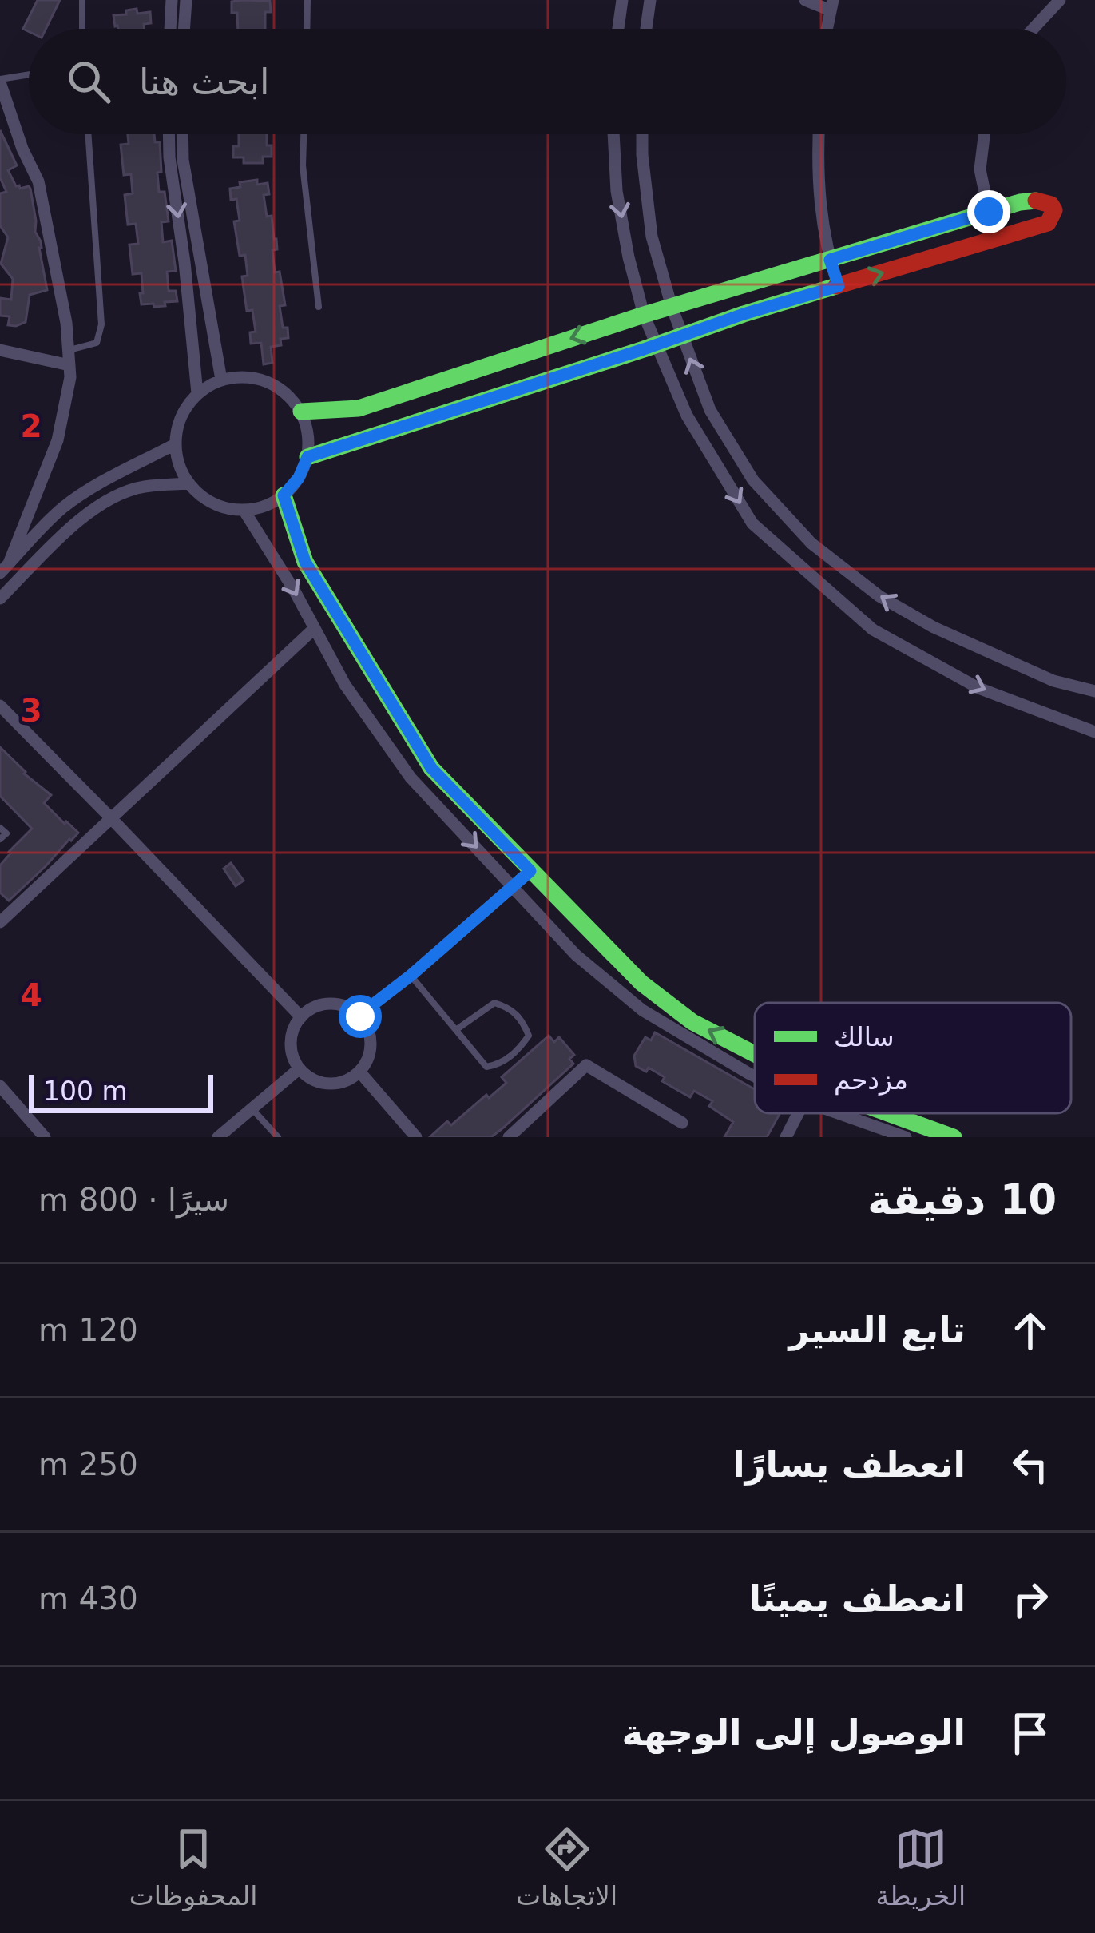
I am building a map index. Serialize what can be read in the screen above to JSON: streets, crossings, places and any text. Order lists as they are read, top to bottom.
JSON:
{
  "legend": ["سالك", "مزدحم"],
  "scale_bar": "100 m",
  "page": {
    "search": "ابحث هنا",
    "scale": "100 m",
    "heading": ["10 دقيقة", "سيرًا · 800 m"],
    "list": [
      ["تابع السير", "120 m"],
      ["انعطف يسارًا", "250 m"],
      ["انعطف يمينًا", "430 m"],
      "الوصول إلى الوجهة"
    ],
    "nav": ["الخريطة", "الاتجاهات", "المحفوظات"]
  },
  "grid": {
    "rows": ["2", "3", "4"]
  }
}
